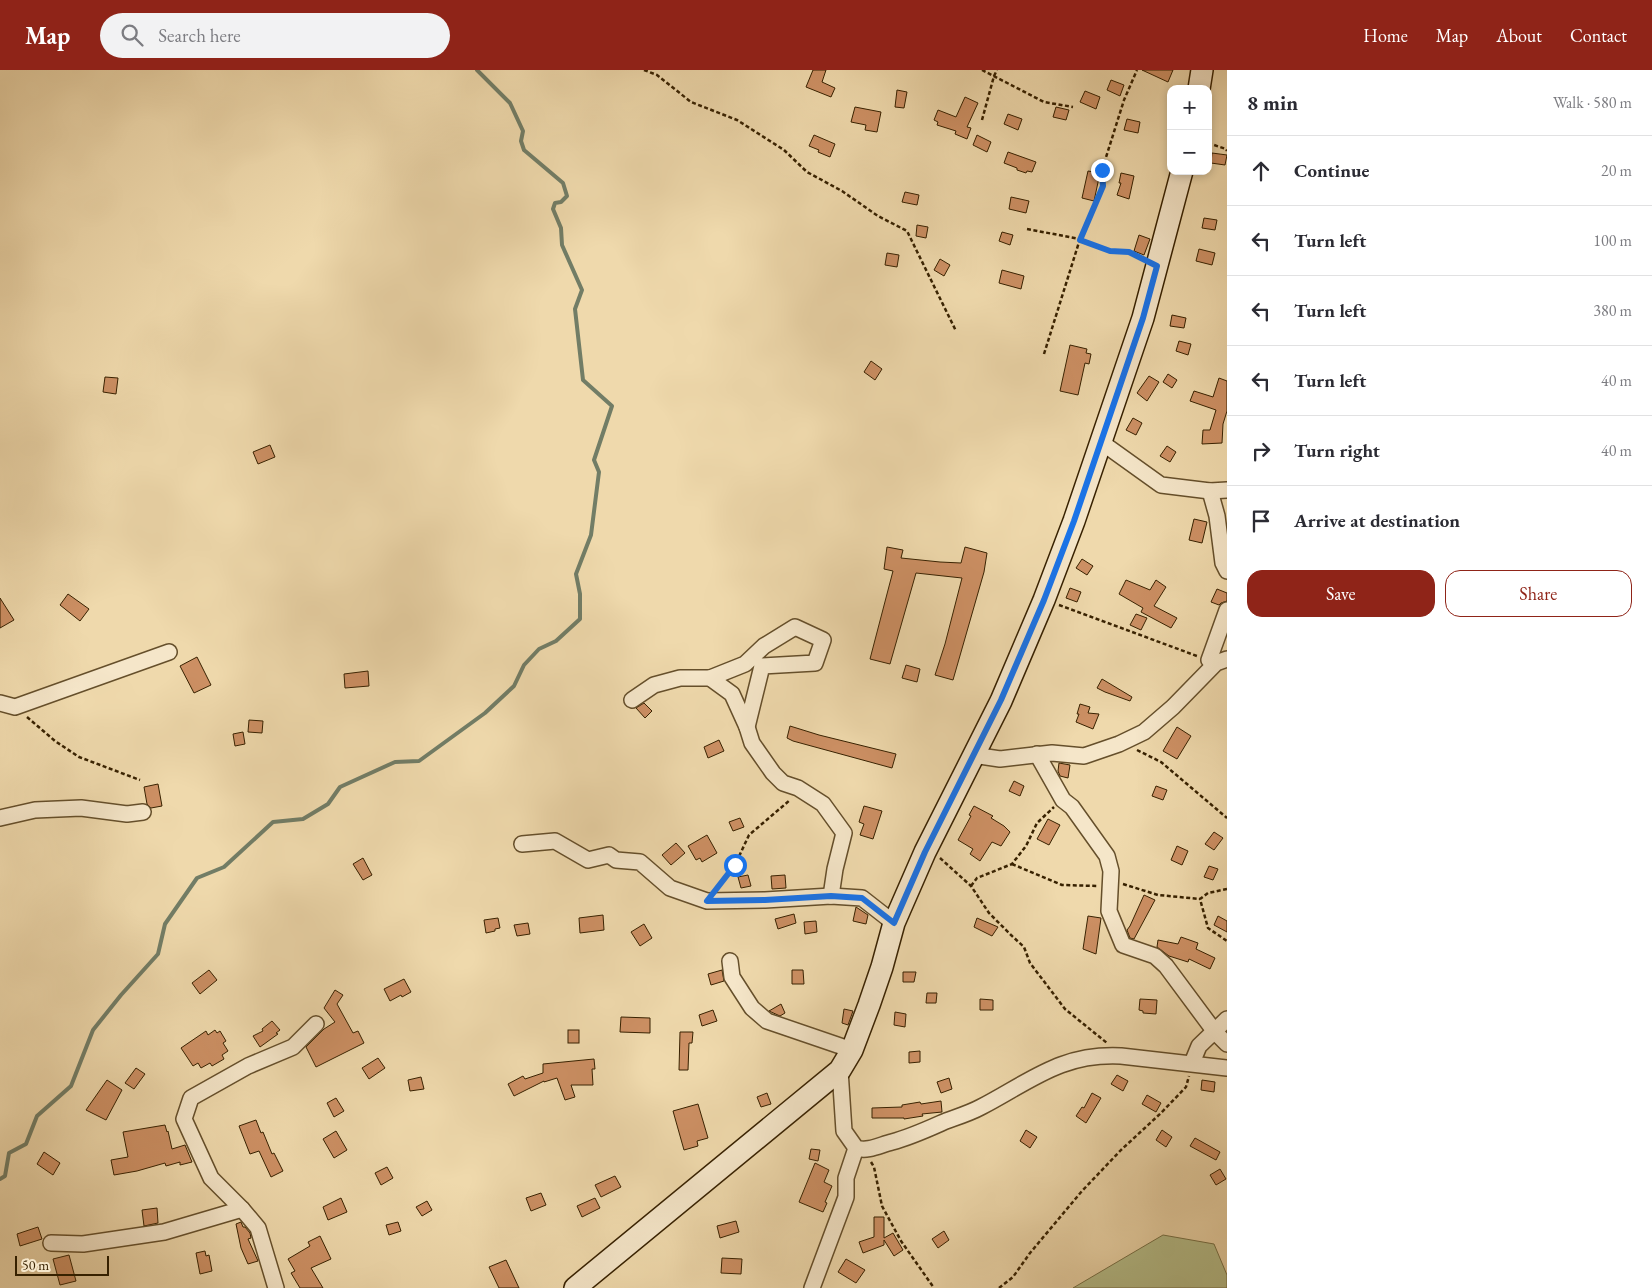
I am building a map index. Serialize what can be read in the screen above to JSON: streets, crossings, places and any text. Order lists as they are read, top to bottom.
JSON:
{
  "scale_bar": "50 m",
  "page": {
    "header": "Map",
    "search": "Search here",
    "nav": [
      "Home",
      "Map",
      "About",
      "Contact"
    ],
    "heading": ["8 min", "Walk · 580 m"],
    "map_buttons": ["+", "−"],
    "list": [
      ["Continue", "20 m"],
      ["Turn left", "100 m"],
      ["Turn left", "380 m"],
      ["Turn left", "40 m"],
      ["Turn right", "40 m"],
      "Arrive at destination"
    ],
    "buttons": ["Save", "Share"],
    "scale": "50 m"
  }
}
